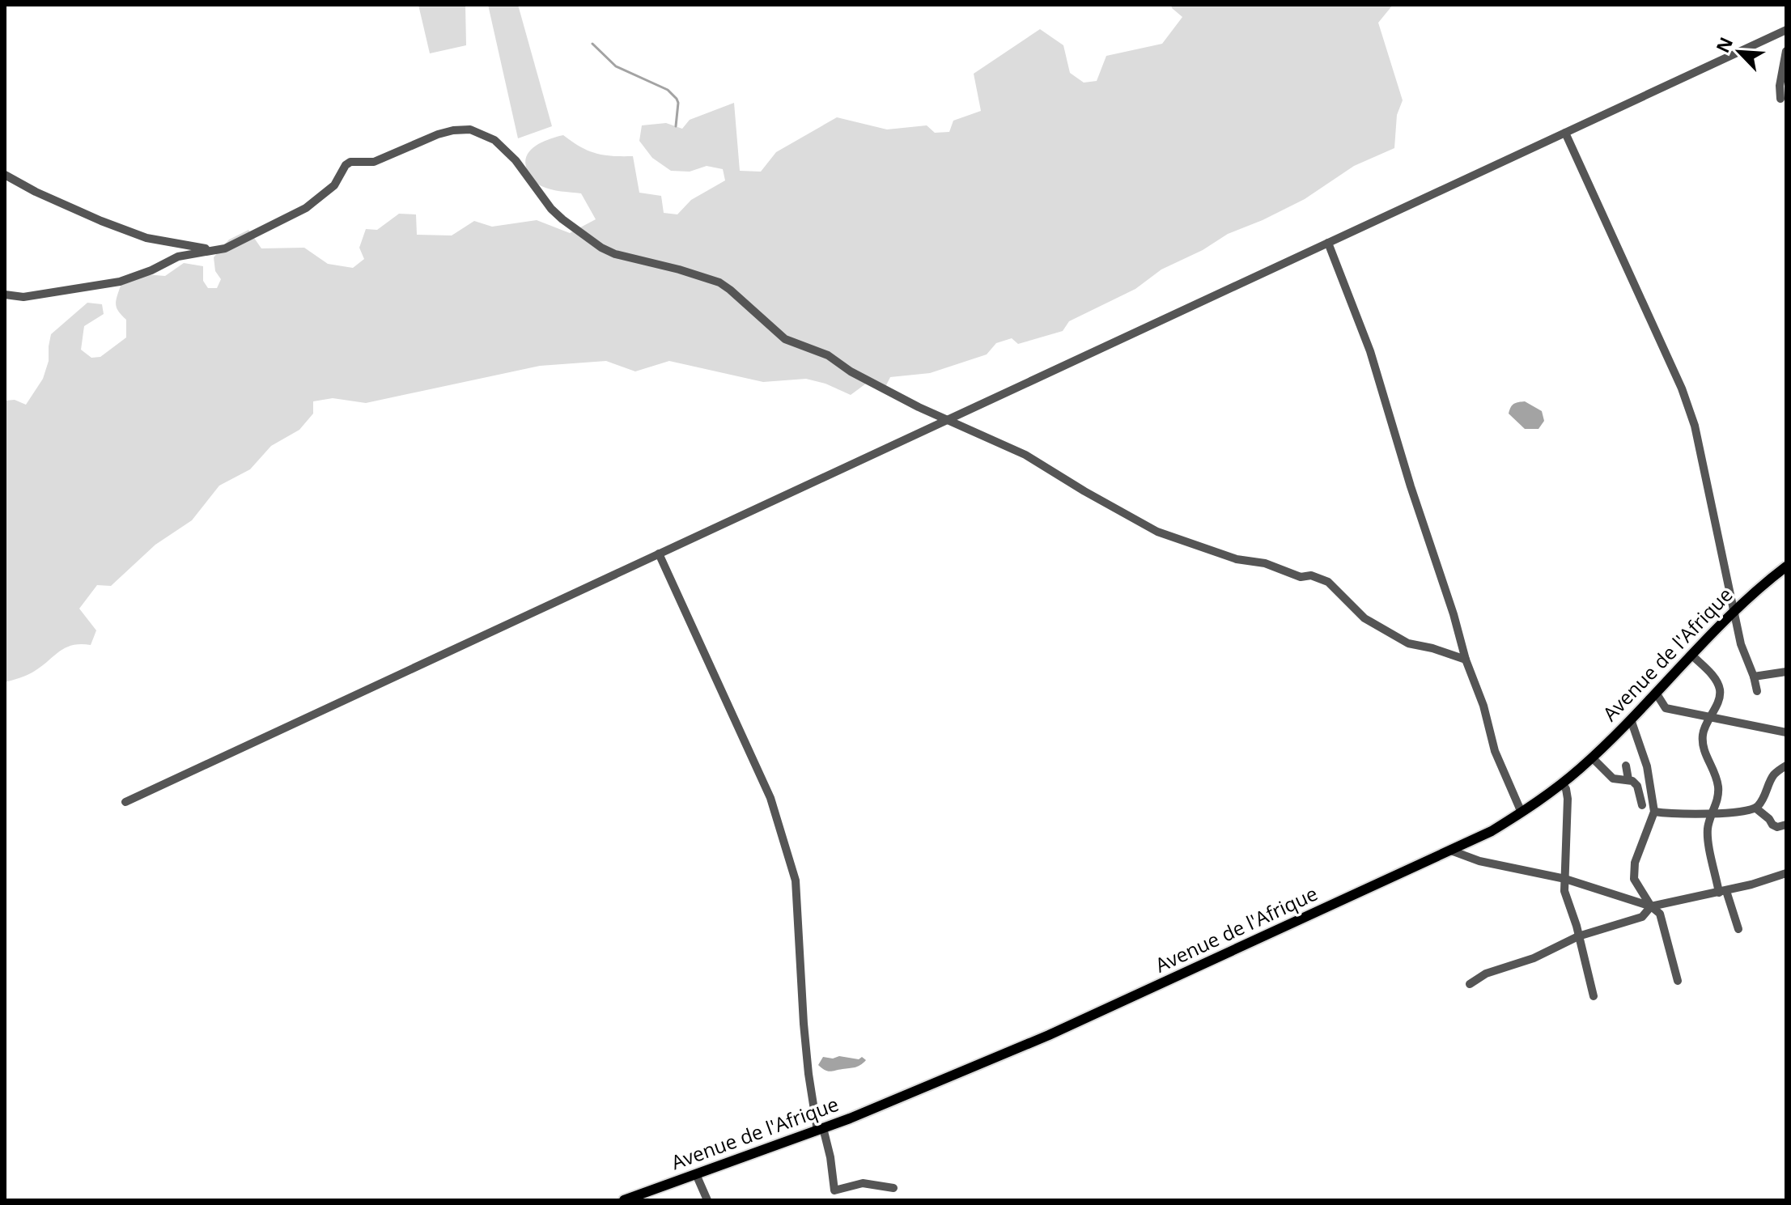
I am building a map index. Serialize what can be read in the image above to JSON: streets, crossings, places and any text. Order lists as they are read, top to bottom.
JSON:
{
  "streets": {
    "main road": ["Avenue de l'Afrique"]
  },
  "north": "top left"
}
